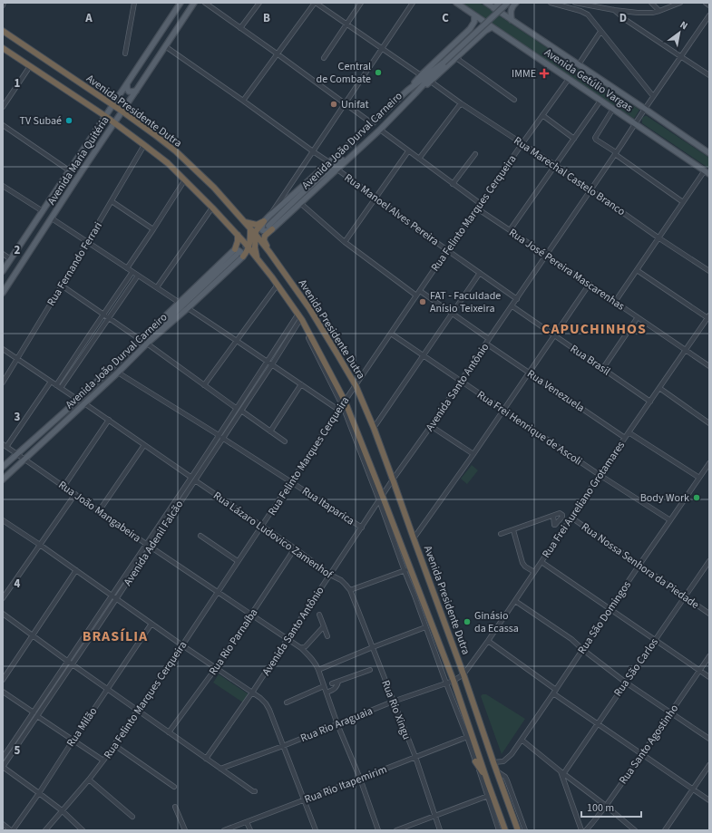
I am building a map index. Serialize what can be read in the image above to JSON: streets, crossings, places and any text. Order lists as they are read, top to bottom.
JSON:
{
  "streets": {
    "highway": ["Avenida Presidente Dutra"],
    "main road": ["Avenida Getúlio Vargas", "Avenida João Durval Carneiro", "Avenida Maria Quitéria"],
    "street": [
      "Rua Marechal Castelo Branco",
      "Rua Manoel Alves Pereira",
      "Rua Felinto Marques Cerqueira",
      "Rua Fernando Ferrari",
      "Rua José Pereira Mascarenhas",
      "Rua Brasil",
      "Avenida Santo Antônio",
      "Rua Venezuela",
      "Rua Frei Henrique de Ascoli",
      "Rua Frei Aureliano Grotamares",
      "Rua Itaparica",
      "Rua João Mangabeira",
      "Rua Lázaro Ludovico Zamenhof",
      "Avenida Adenil Falcão",
      "Rua Nossa Senhora da Piedade",
      "Rua São Domingos",
      "Rua Rio Parnaíba",
      "Rua São Carlos",
      "Rua Rio Xingu",
      "Rua Rio Araguaia",
      "Rua Milão",
      "Rua Santo Agostinho",
      "Rua Rio Itapemirim"
    ]
  },
  "crossings": [
    ["Avenida Getúlio Vargas", "Rua Felinto Marques Cerqueira"],
    ["Avenida Getúlio Vargas", "Avenida Santo Antônio"],
    ["Avenida Presidente Dutra", "Avenida Maria Quitéria"],
    ["Avenida Presidente Dutra", "Rua Felinto Marques Cerqueira"],
    ["Avenida Presidente Dutra", "Rua Fernando Ferrari"],
    ["Avenida Presidente Dutra", "Avenida Santo Antônio"],
    ["Avenida Presidente Dutra", "Rua Frei Aureliano Grotamares"],
    ["Avenida Presidente Dutra", "Avenida Adenil Falcão"],
    ["Avenida Presidente Dutra", "Rua São Domingos"],
    ["Avenida Presidente Dutra", "Rua Rio Araguaia"],
    ["Avenida Presidente Dutra", "Rua Rio Itapemirim"],
    ["Avenida João Durval Carneiro", "Rua Manoel Alves Pereira"],
    ["Avenida João Durval Carneiro", "Rua João Mangabeira"],
    ["Rua Marechal Castelo Branco", "Rua Felinto Marques Cerqueira"],
    ["Rua Marechal Castelo Branco", "Avenida Santo Antônio"],
    ["Rua Manoel Alves Pereira", "Rua Felinto Marques Cerqueira"],
    ["Rua Manoel Alves Pereira", "Avenida Santo Antônio"],
    ["Rua Felinto Marques Cerqueira", "Rua José Pereira Mascarenhas"],
    ["Rua Felinto Marques Cerqueira", "Rua Frei Henrique de Ascoli"],
    ["Rua Felinto Marques Cerqueira", "Rua Itaparica"],
    ["Rua Felinto Marques Cerqueira", "Rua João Mangabeira"],
    ["Rua Felinto Marques Cerqueira", "Rua Lázaro Ludovico Zamenhof"],
    ["Rua José Pereira Mascarenhas", "Avenida Santo Antônio"],
    ["Rua José Pereira Mascarenhas", "Rua Frei Aureliano Grotamares"],
    ["Rua Brasil", "Avenida Santo Antônio"],
    ["Rua Brasil", "Rua Frei Aureliano Grotamares"],
    ["Avenida Santo Antônio", "Rua Venezuela"],
    ["Avenida Santo Antônio", "Rua Frei Henrique de Ascoli"],
    ["Avenida Santo Antônio", "Rua Itaparica"],
    ["Avenida Santo Antônio", "Rua João Mangabeira"],
    ["Avenida Santo Antônio", "Rua Lázaro Ludovico Zamenhof"],
    ["Rua Venezuela", "Rua Frei Aureliano Grotamares"],
    ["Rua Frei Henrique de Ascoli", "Rua Frei Aureliano Grotamares"],
    ["Rua Frei Henrique de Ascoli", "Rua São Domingos"],
    ["Rua Frei Aureliano Grotamares", "Rua Nossa Senhora da Piedade"],
    ["Rua Frei Aureliano Grotamares", "Rua Rio Araguaia"],
    ["Rua Itaparica", "Avenida Adenil Falcão"],
    ["Rua João Mangabeira", "Avenida Adenil Falcão"],
    ["Rua João Mangabeira", "Rua Rio Parnaíba"],
    ["Rua João Mangabeira", "Rua Rio Araguaia"],
    ["Rua João Mangabeira", "Rua Rio Itapemirim"],
    ["Rua Lázaro Ludovico Zamenhof", "Avenida Adenil Falcão"],
    ["Rua Lázaro Ludovico Zamenhof", "Rua Rio Parnaíba"],
    ["Rua Lázaro Ludovico Zamenhof", "Rua Rio Xingu"],
    ["Rua Nossa Senhora da Piedade", "Rua São Domingos"],
    ["Rua Nossa Senhora da Piedade", "Rua São Carlos"],
    ["Rua Rio Xingu", "Rua Rio Araguaia"],
    ["Rua Rio Xingu", "Rua Rio Itapemirim"]
  ],
  "districts": ["CAPUCHINHOS", "BRASÍLIA"],
  "places": {
    "other": [
      "Central de Combate",
      "Unifat",
      "TV Subaé",
      "FAT - Faculdade Anísio Teixeira",
      "Body Work",
      "Ginásio da Ecassa"
    ],
    "health": ["IMME"]
  },
  "scale_bar": "100 m",
  "north": "top right",
  "grid": {
    "columns": [
      "A",
      "B",
      "C",
      "D"
    ],
    "rows": [
      "1",
      "2",
      "3",
      "4",
      "5"
    ]
  }
}
